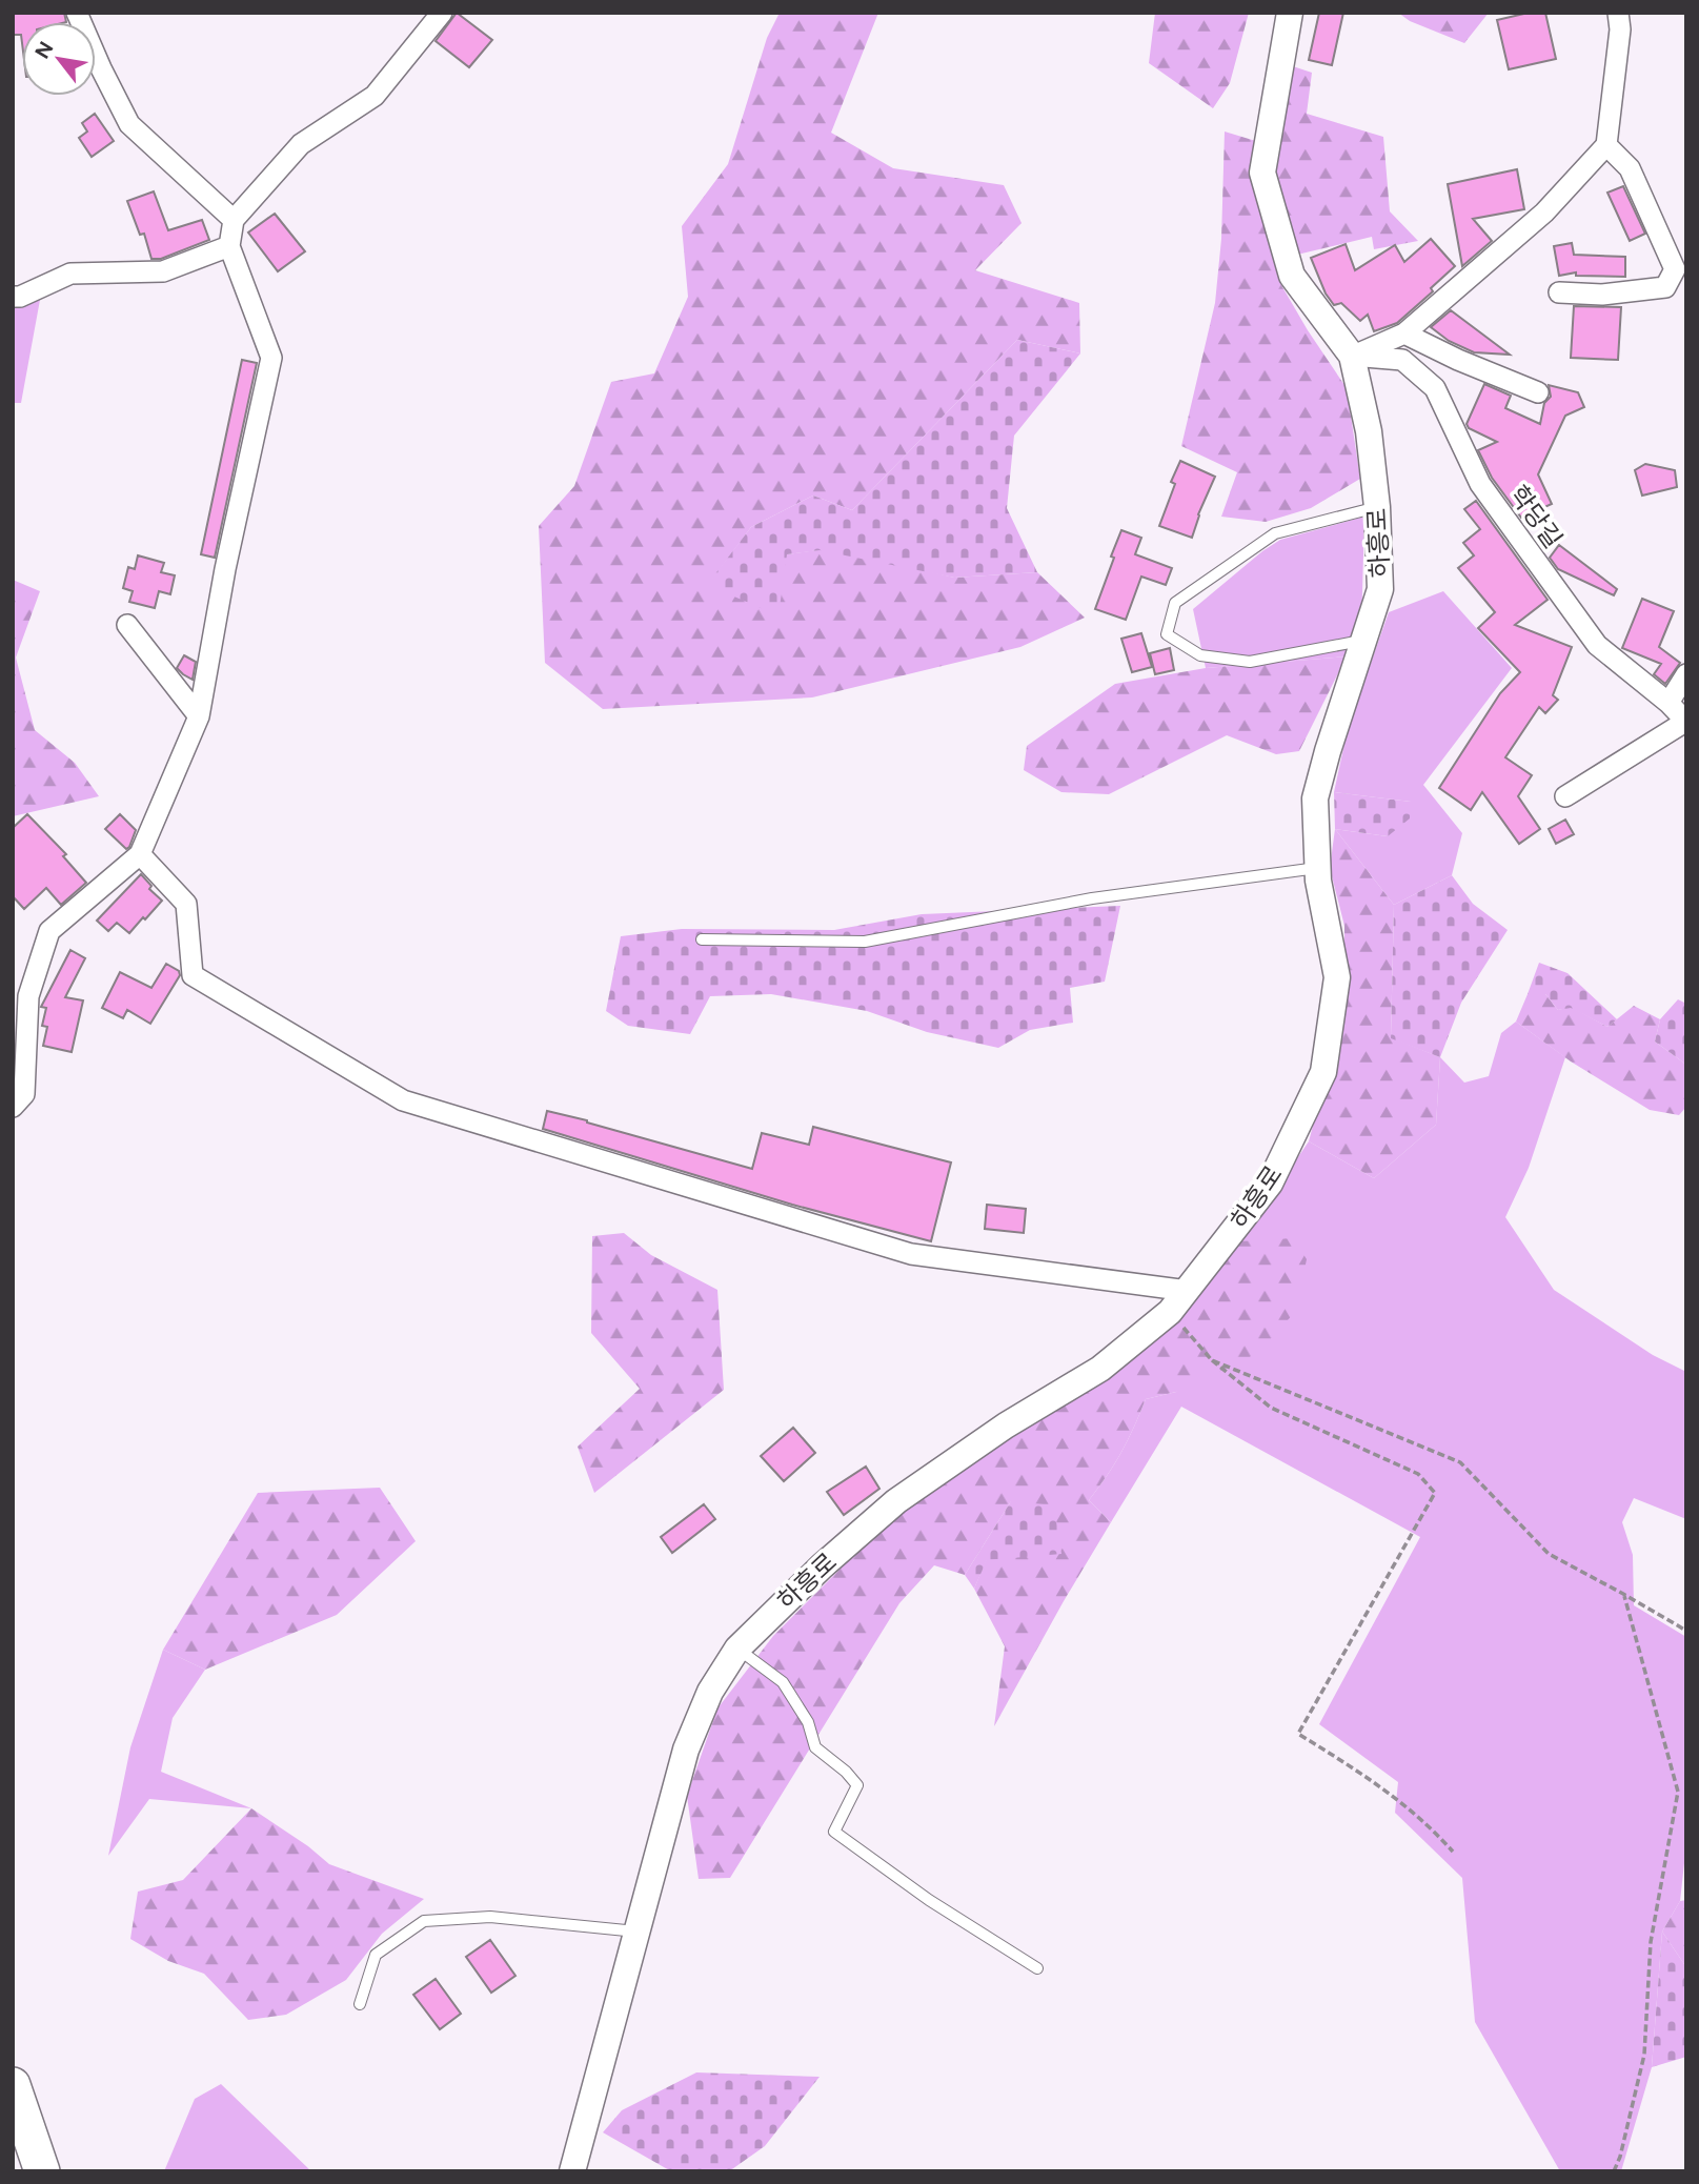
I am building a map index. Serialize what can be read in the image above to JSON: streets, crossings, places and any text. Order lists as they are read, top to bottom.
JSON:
{
  "streets": {
    "street": ["학당길", "하흥로"]
  },
  "crossings": [
    ["학당길", "하흥로"]
  ],
  "north": "top left"
}
